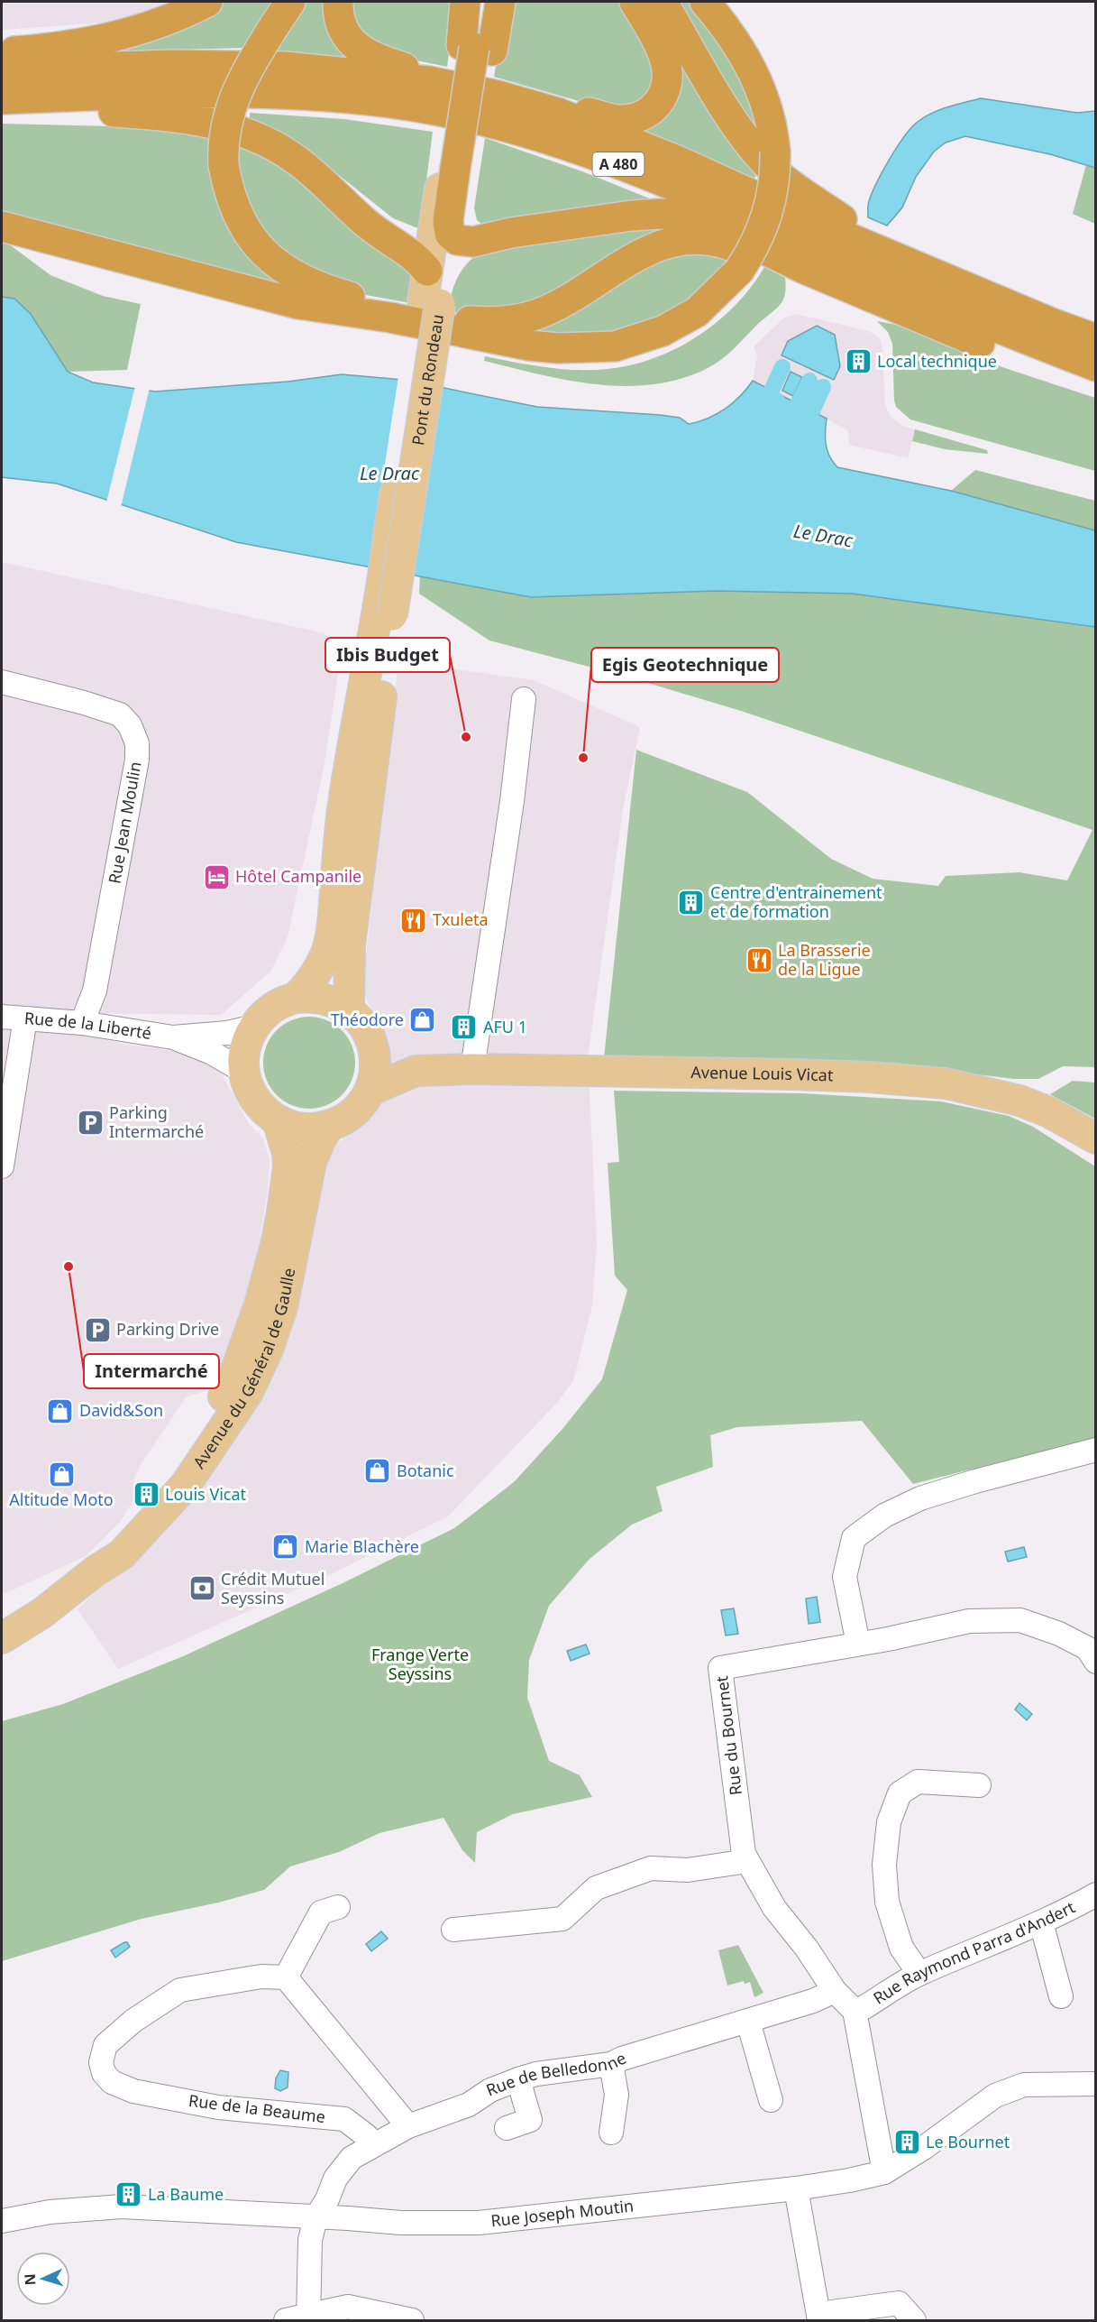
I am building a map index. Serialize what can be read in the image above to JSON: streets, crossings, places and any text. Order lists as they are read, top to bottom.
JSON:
{
  "streets": {
    "highway": ["A 480"],
    "main road": ["Pont du Rondeau", "Avenue Louis Vicat", "Avenue du Général de Gaulle"],
    "street": [
      "Rue Jean Moulin",
      "Rue de la Liberté",
      "Rue du Bournet",
      "Rue Raymond Parra d'Andert",
      "Rue de Belledonne",
      "Rue de la Beaume",
      "Rue Joseph Moutin"
    ]
  },
  "crossings": [
    ["Rue Jean Moulin", "Rue de la Liberté"],
    ["Rue de la Liberté", "Avenue du Général de Gaulle"],
    ["Rue du Bournet", "Rue Raymond Parra d'Andert"],
    ["Rue du Bournet", "Rue de Belledonne"],
    ["Rue de Belledonne", "Rue de la Beaume"],
    ["Rue de Belledonne", "Rue Joseph Moutin"]
  ],
  "water": ["Le Drac"],
  "parks": ["Frange Verte Seyssins"],
  "places": {
    "building": [
      "Local technique",
      "Centre d'entrainement et de formation",
      "AFU 1",
      "Louis Vicat",
      "Le Bournet",
      "La Baume"
    ],
    "other": ["Ibis Budget", "Egis Geotechnique", "Intermarché"],
    "hotel": ["Hôtel Campanile"],
    "restaurant": ["Txuleta", "La Brasserie de la Ligue"],
    "shop": [
      "Théodore",
      "David&Son",
      "Botanic",
      "Altitude Moto",
      "Marie Blachère"
    ],
    "parking": ["Parking Intermarché", "Parking Drive"],
    "bank": ["Crédit Mutuel Seyssins"]
  },
  "north": "left"
}
